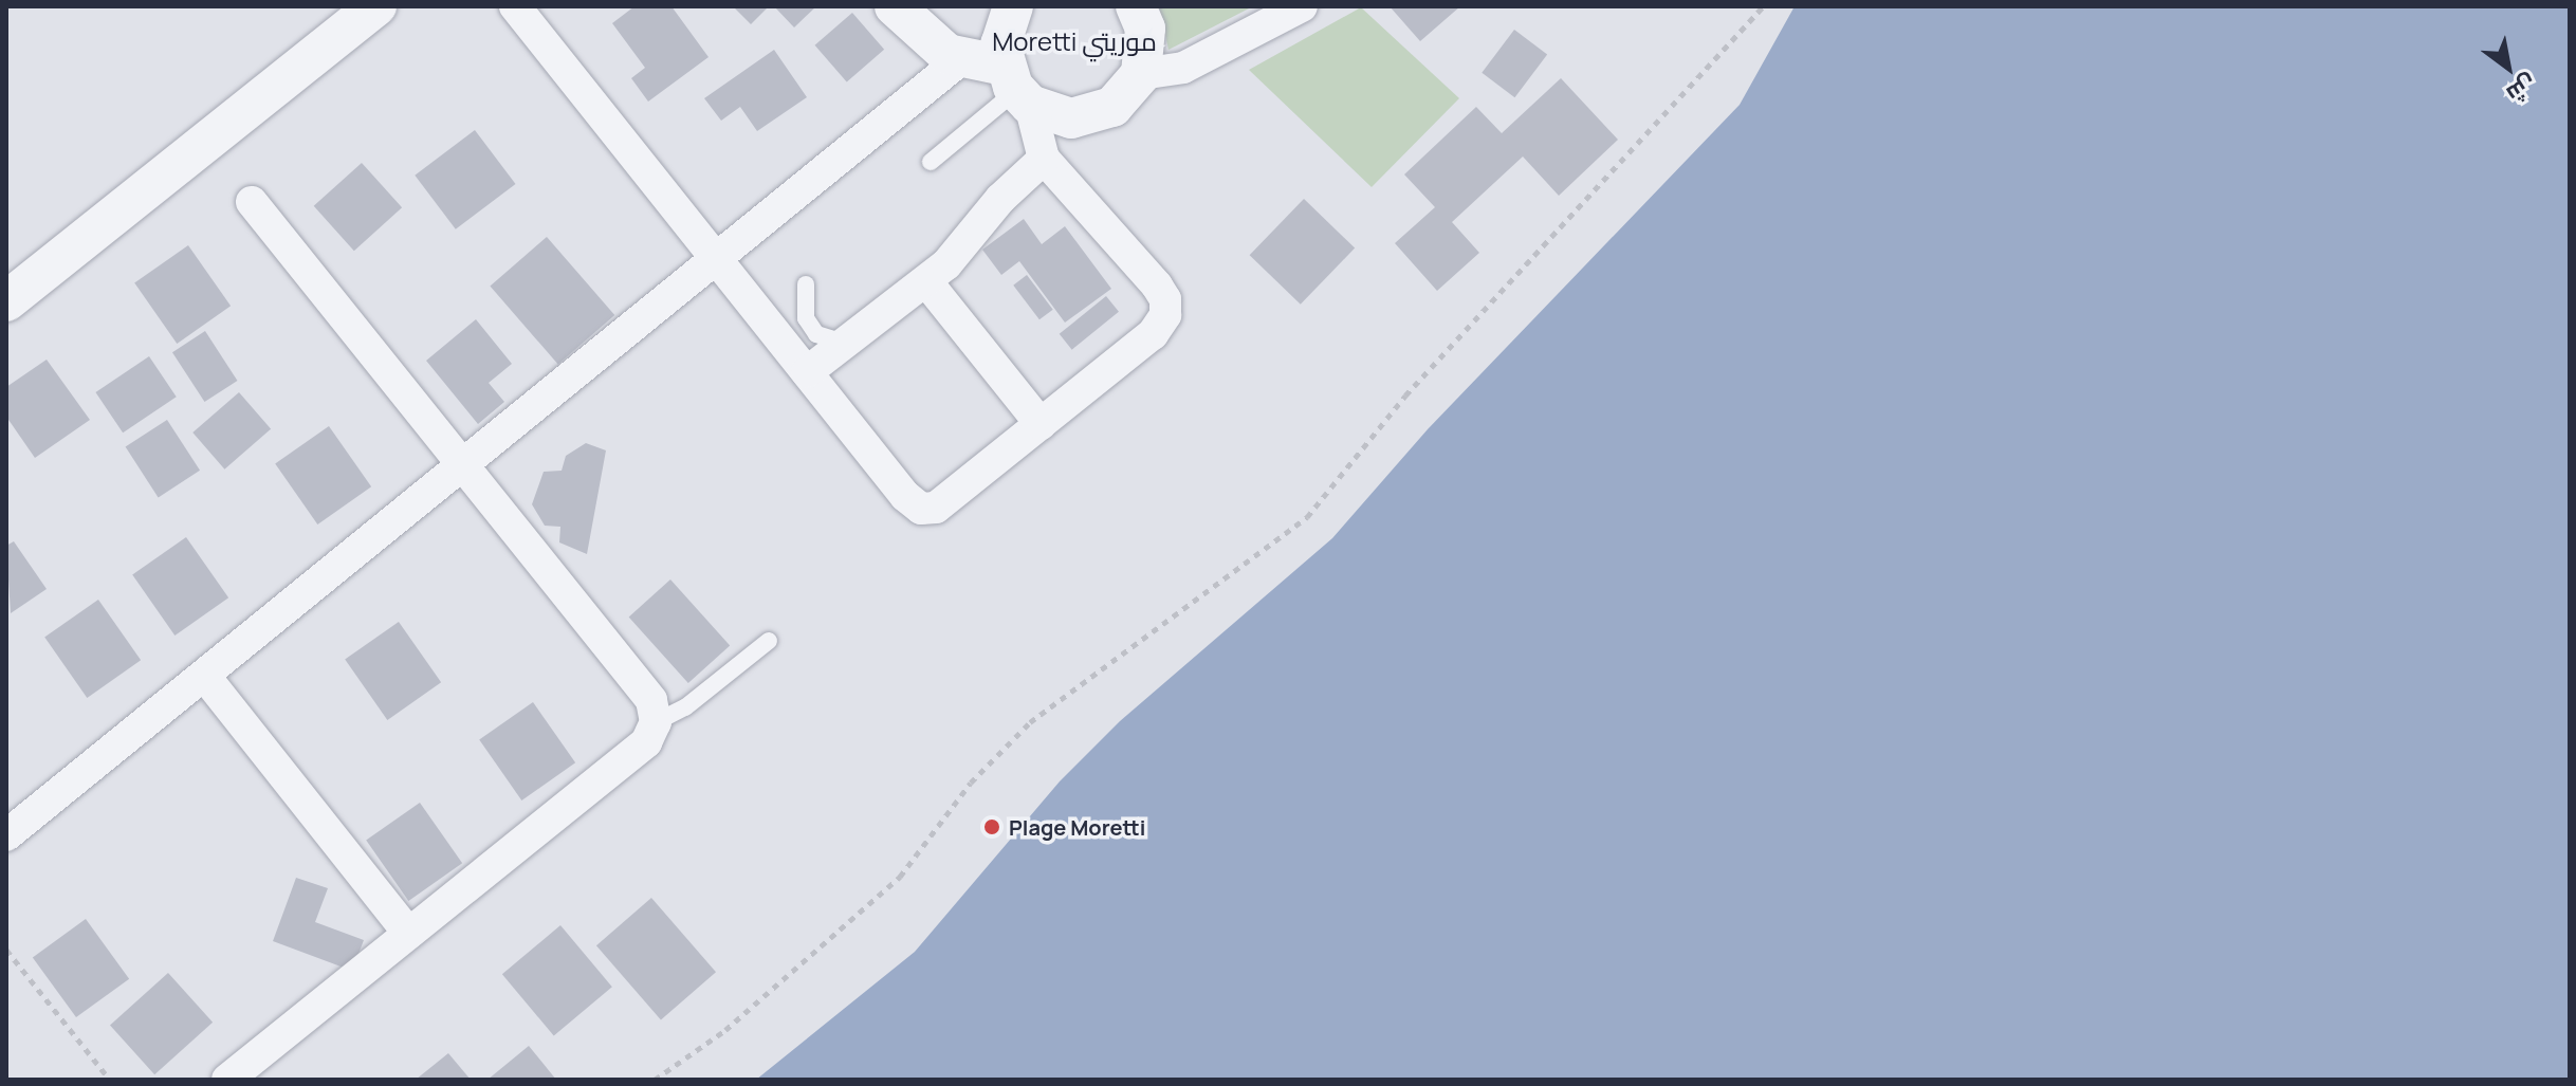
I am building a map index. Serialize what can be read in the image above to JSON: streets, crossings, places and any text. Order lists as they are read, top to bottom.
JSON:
{
  "districts": ["Moretti موريتي"],
  "places": ["Plage Moretti"],
  "north": "bottom right"
}
